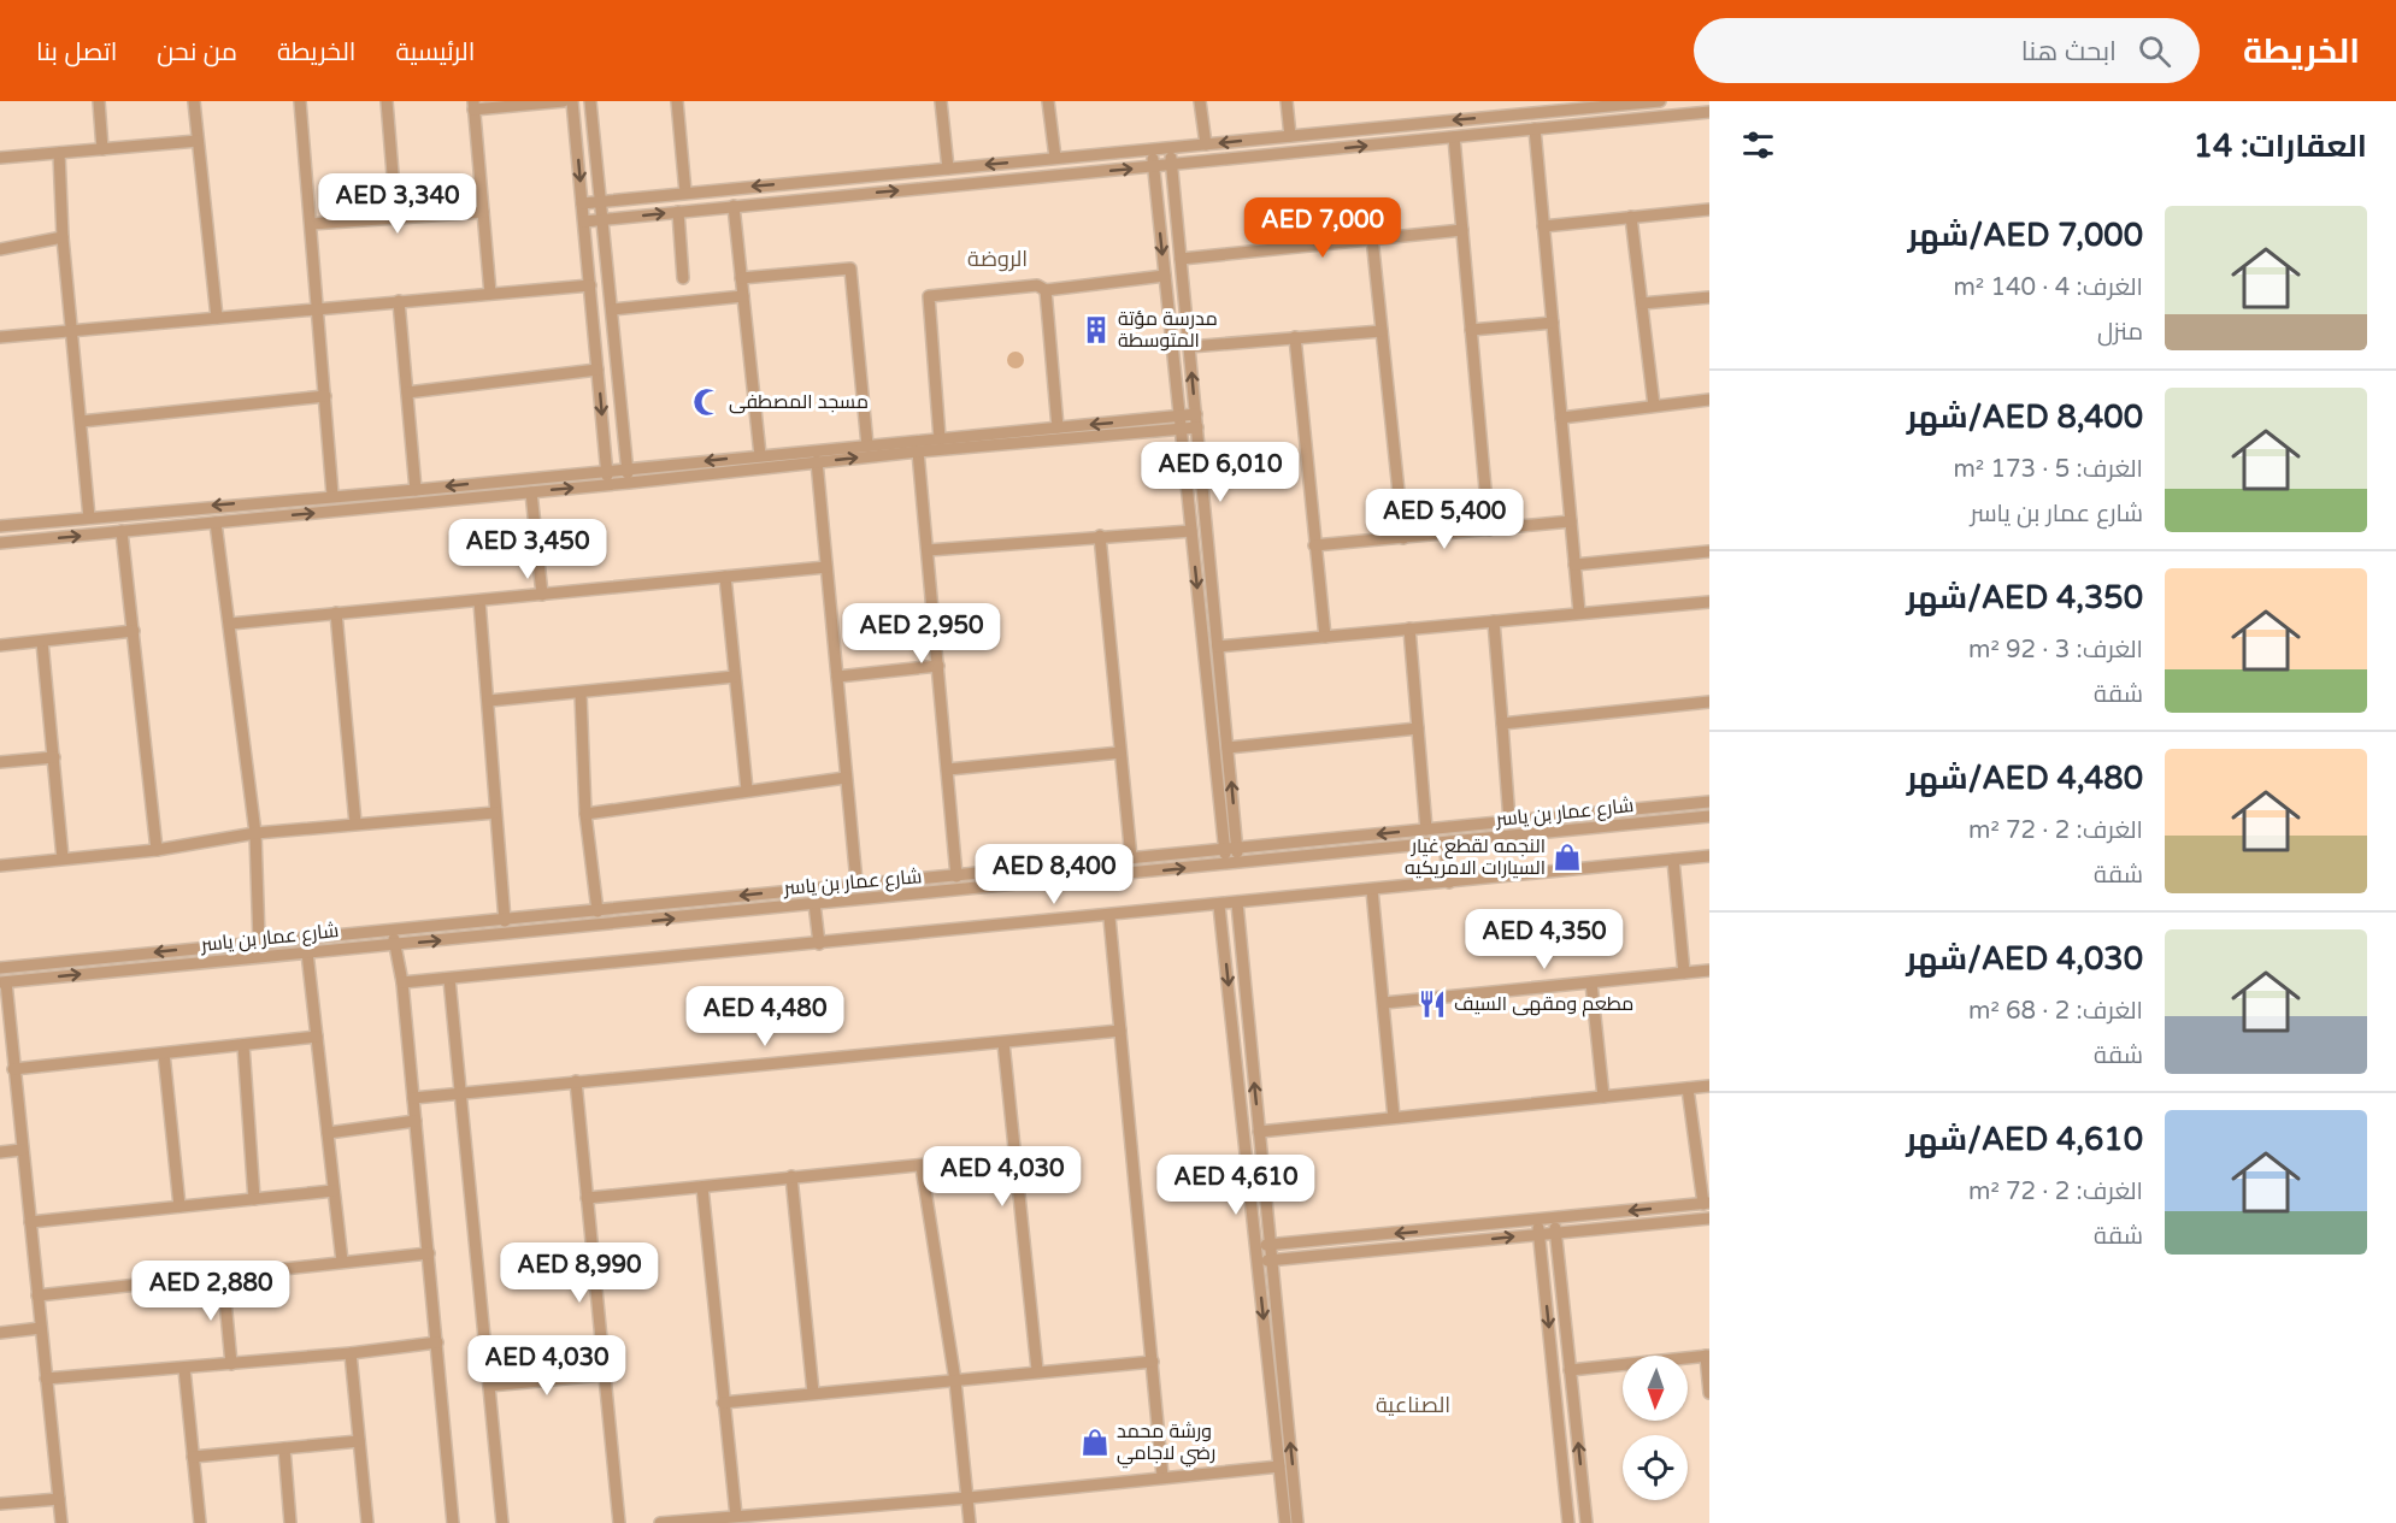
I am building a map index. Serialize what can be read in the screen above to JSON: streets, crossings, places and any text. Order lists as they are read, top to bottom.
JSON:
{
  "streets": {
    "street": ["شارع عمار بن ياسر"]
  },
  "districts": ["الروضة", "الصناعية"],
  "places": {
    "building": ["مدرسة مؤتة المتوسطة"],
    "mosque": ["مسجد المصطفى"],
    "shop": ["النجمه لقطع غيار السيارات الامريكيه", "ورشة محمد رضي لاجامي"],
    "restaurant": ["مطعم ومقهى السيف"]
  },
  "north": "bottom",
  "page": {
    "header": "الخريطة",
    "search": "ابحث هنا",
    "nav": [
      "الرئيسية",
      "الخريطة",
      "من نحن",
      "اتصل بنا"
    ],
    "heading": "العقارات: 14",
    "price": [
      "AED 3,340",
      "AED 7,000",
      "AED 6,010",
      "AED 5,400",
      "AED 3,450",
      "AED 2,950",
      "AED 8,400",
      "AED 4,350",
      "AED 4,480",
      "AED 4,030",
      "AED 4,610",
      "AED 8,990",
      "AED 2,880",
      "AED 4,030"
    ],
    "list": [
      {
        "name": "AED 7,000/شهر",
        "note": "الغرف: 4 · 140 m² · منزل"
      },
      {
        "name": "AED 8,400/شهر",
        "note": "الغرف: 5 · 173 m² · شارع عمار بن ياسر"
      },
      {
        "name": "AED 4,350/شهر",
        "note": "الغرف: 3 · 92 m² · شقة"
      },
      {
        "name": "AED 4,480/شهر",
        "note": "الغرف: 2 · 72 m² · شقة"
      },
      {
        "name": "AED 4,030/شهر",
        "note": "الغرف: 2 · 68 m² · شقة"
      },
      {
        "name": "AED 4,610/شهر",
        "note": "الغرف: 2 · 72 m² · شقة"
      }
    ]
  }
}
